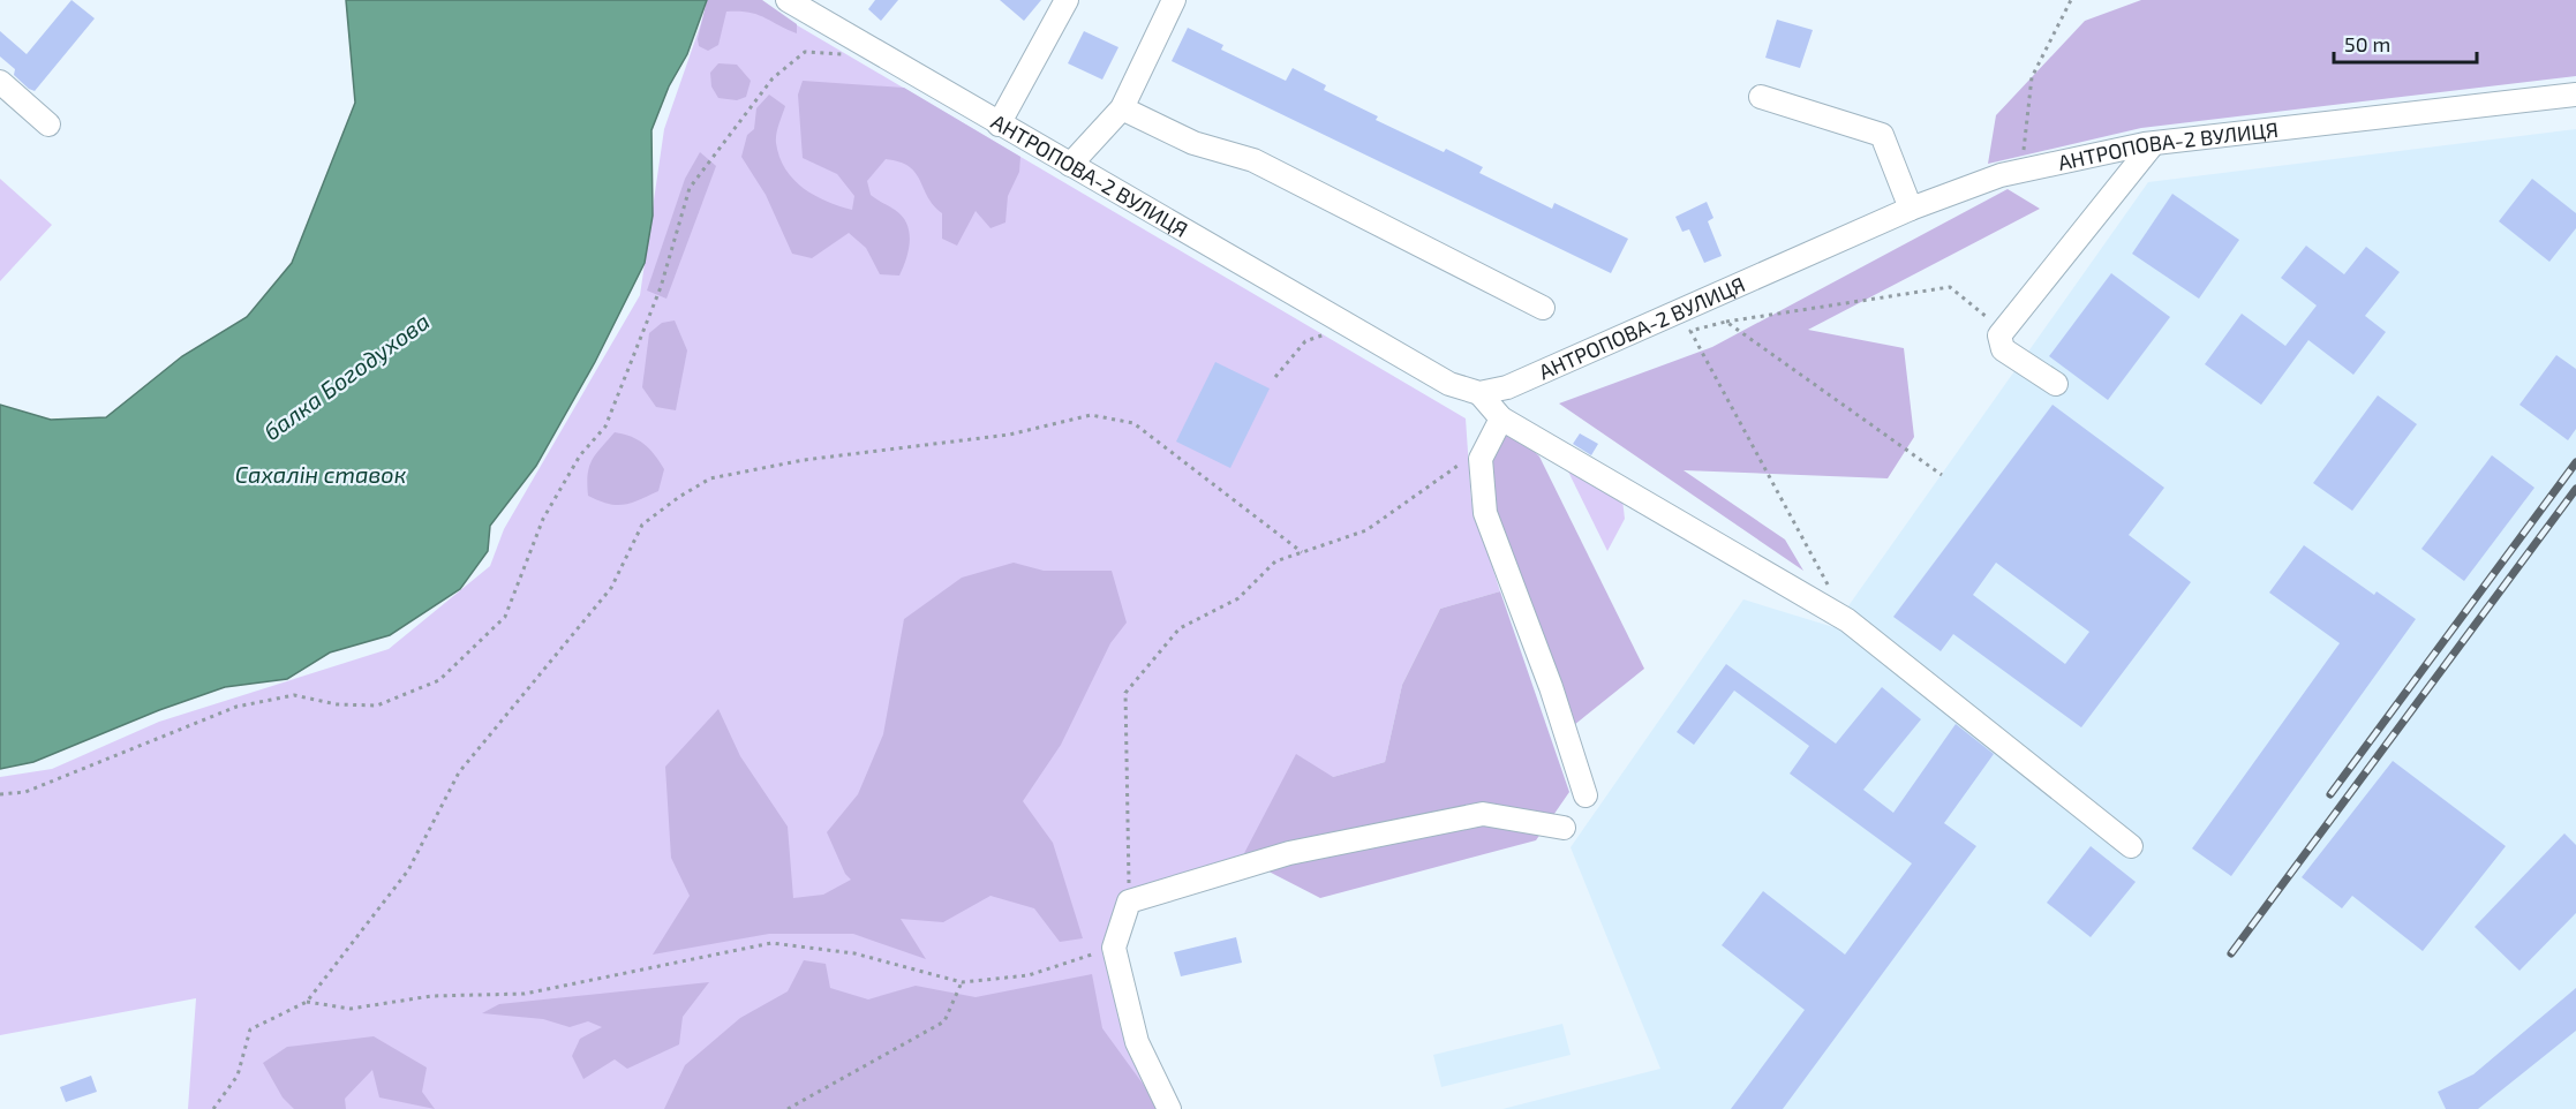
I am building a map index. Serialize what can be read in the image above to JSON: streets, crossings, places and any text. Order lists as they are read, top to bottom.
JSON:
{
  "streets": {
    "street": ["АНТРОПОВА-2 ВУЛИЦЯ"]
  },
  "water": ["балка Богодухова", "Сахалін ставок"],
  "scale_bar": "50 m"
}
